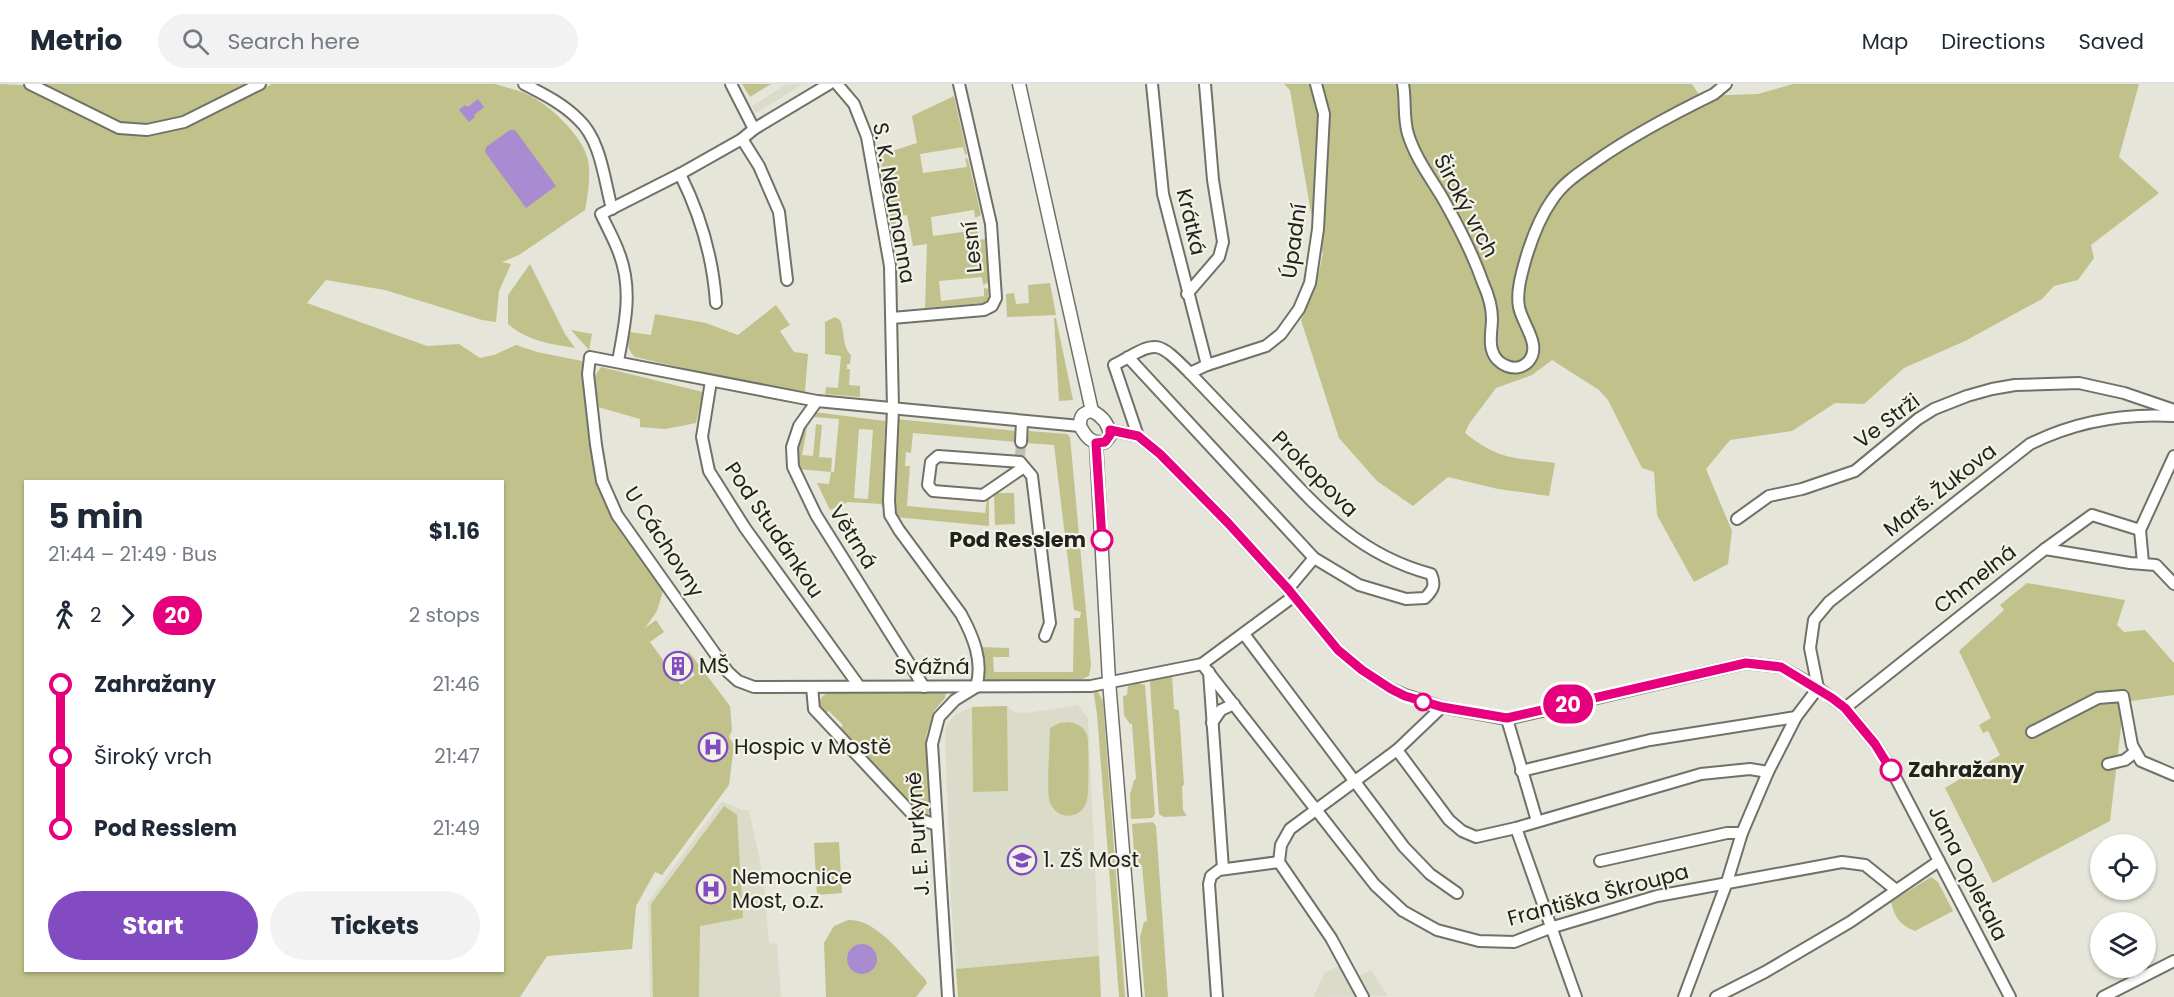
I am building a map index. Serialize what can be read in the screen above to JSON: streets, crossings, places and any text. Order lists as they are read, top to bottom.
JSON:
{
  "streets": {
    "street": [
      "S. K. Neumanna",
      "Široký vrch",
      "Krátká",
      "Úpadní",
      "Lesní",
      "Ve Strži",
      "Prokopova",
      "Marš. Žukova",
      "Pod Studánkou",
      "Větrná",
      "U Cáchovny",
      "Chmelná",
      "Svážná",
      "J. E. Purkyně",
      "Jana Opletala",
      "Františka Škroupa"
    ]
  },
  "crossings": [
    ["S. K. Neumanna", "Lesní"],
    ["S. K. Neumanna", "Svážná"],
    ["S. K. Neumanna", "J. E. Purkyně"],
    ["Krátká", "Úpadní"],
    ["Úpadní", "Prokopova"],
    ["Marš. Žukova", "Jana Opletala"],
    ["Pod Studánkou", "Svážná"],
    ["Větrná", "Svážná"],
    ["U Cáchovny", "Svážná"],
    ["Chmelná", "Jana Opletala"],
    ["Svážná", "J. E. Purkyně"],
    ["Svážná", "Františka Škroupa"]
  ],
  "places": {
    "other": ["Pod Resslem", "Zahražany"],
    "building": ["MŠ"],
    "hospital": ["Hospic v Mostě", "Nemocnice Most, o.z."],
    "school or university": ["1. ZŠ Most"]
  },
  "lines": ["bus line 20"],
  "page": {
    "header": "Metrio",
    "search": "Search here",
    "nav": ["Map", "Directions", "Saved"],
    "on_map": "20",
    "heading": ["5 min", "21:44 – 21:49 · Bus", "$1.16"],
    "legs": ["2", "20", "2 stops"],
    "list": [
      {
        "name": "Zahražany",
        "value": "21:46"
      },
      {
        "name": "Široký vrch",
        "value": "21:47"
      },
      {
        "name": "Pod Resslem",
        "value": "21:49"
      }
    ],
    "buttons": ["Start", "Tickets"]
  }
}
